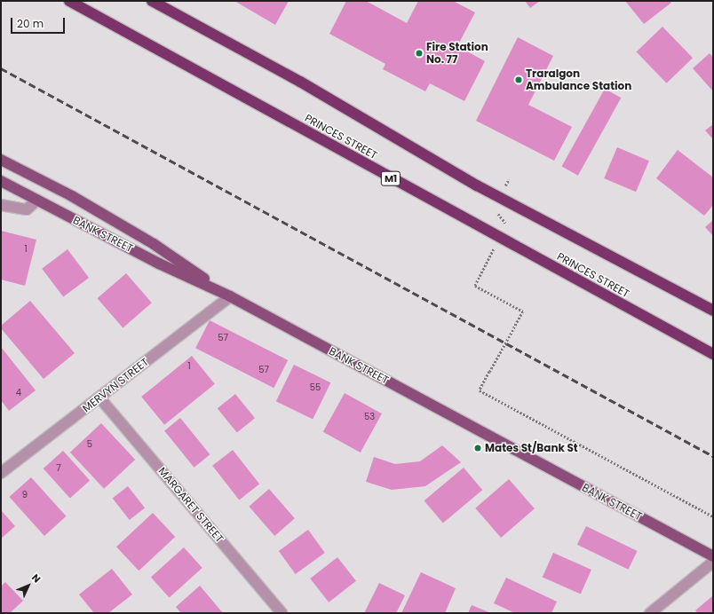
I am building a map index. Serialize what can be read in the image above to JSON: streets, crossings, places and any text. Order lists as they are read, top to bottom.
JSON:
{
  "streets": {
    "highway": ["PRINCES STREET", "M1"],
    "main road": ["BANK STREET"],
    "street": ["MERVYN STREET", "MARGARET STREET"]
  },
  "crossings": [
    ["BANK STREET", "MERVYN STREET"],
    ["MERVYN STREET", "MARGARET STREET"]
  ],
  "places": ["Fire Station No. 77", "Traralgon Ambulance Station", "Mates St/Bank St"],
  "house_numbers": [
    "1",
    "57",
    "1",
    "57",
    "55",
    "4",
    "53",
    "5",
    "7",
    "9"
  ],
  "scale_bar": "20 m",
  "north": "top right"
}
